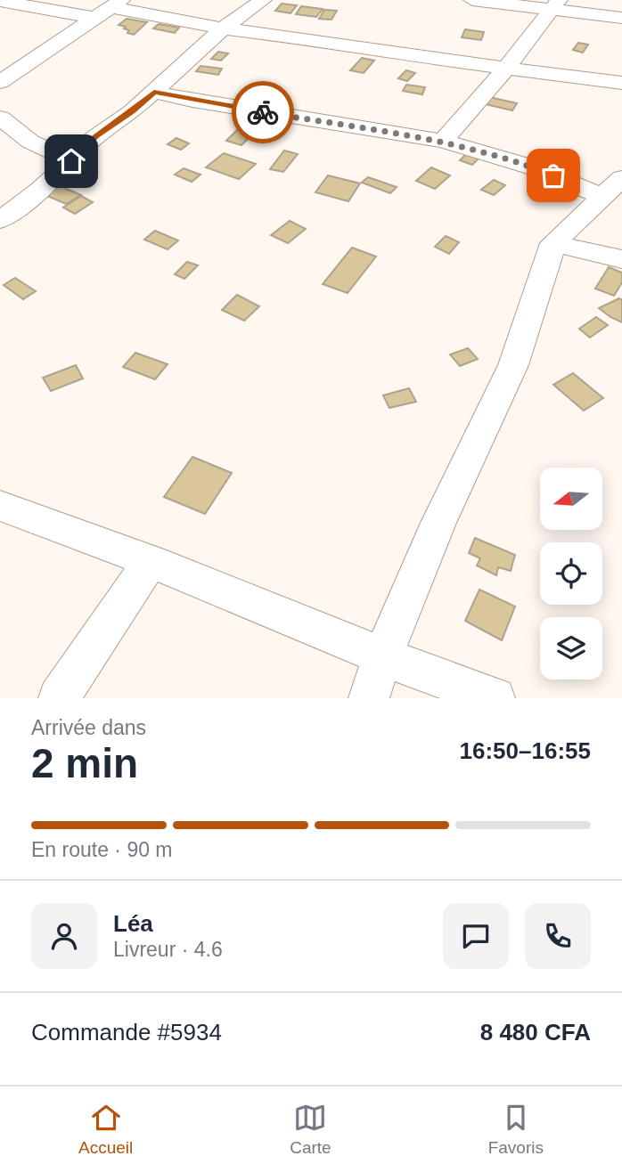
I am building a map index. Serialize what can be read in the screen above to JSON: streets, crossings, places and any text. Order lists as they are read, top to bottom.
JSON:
{
  "north": "left",
  "page": {
    "heading": ["2 min", "Arrivée dans", "16:50–16:55"],
    "panel": [
      "Léa",
      "Livreur · 4.6",
      "Commande #5934",
      "8 480 CFA"
    ],
    "bar": "En route · 90 m",
    "tabs": ["Accueil", "Carte", "Favoris"]
  }
}
